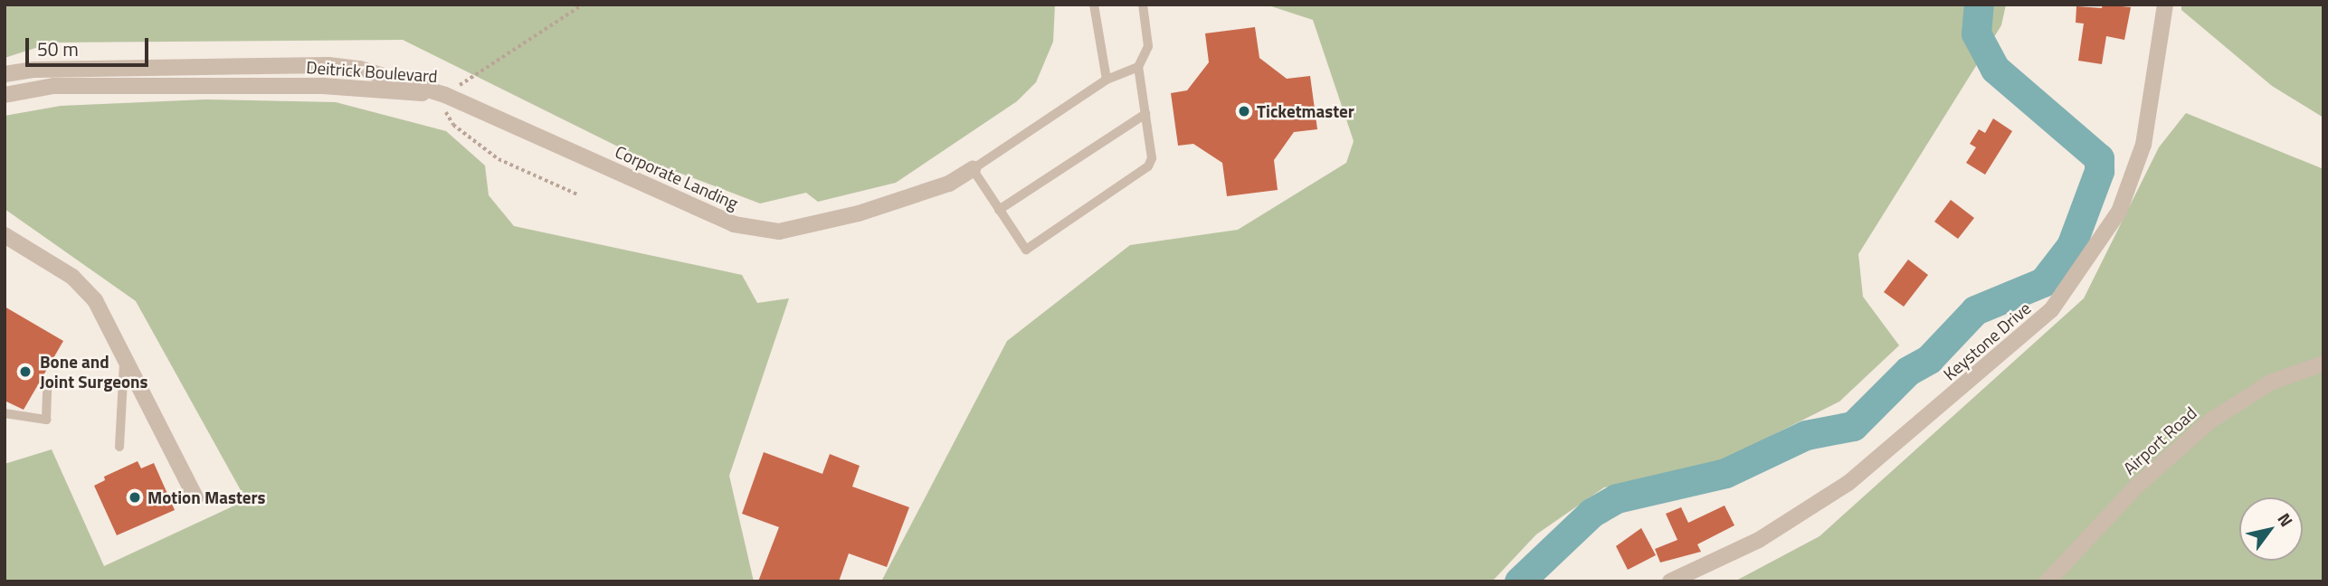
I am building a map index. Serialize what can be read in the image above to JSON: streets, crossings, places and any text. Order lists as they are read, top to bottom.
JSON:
{
  "streets": {
    "street": [
      "Deitrick Boulevard",
      "Corporate Landing",
      "Keystone Drive",
      "Airport Road"
    ]
  },
  "crossings": [
    ["Deitrick Boulevard", "Corporate Landing"]
  ],
  "places": ["Ticketmaster", "Bone and Joint Surgeons", "Motion Masters"],
  "scale_bar": "50 m",
  "north": "top right"
}
